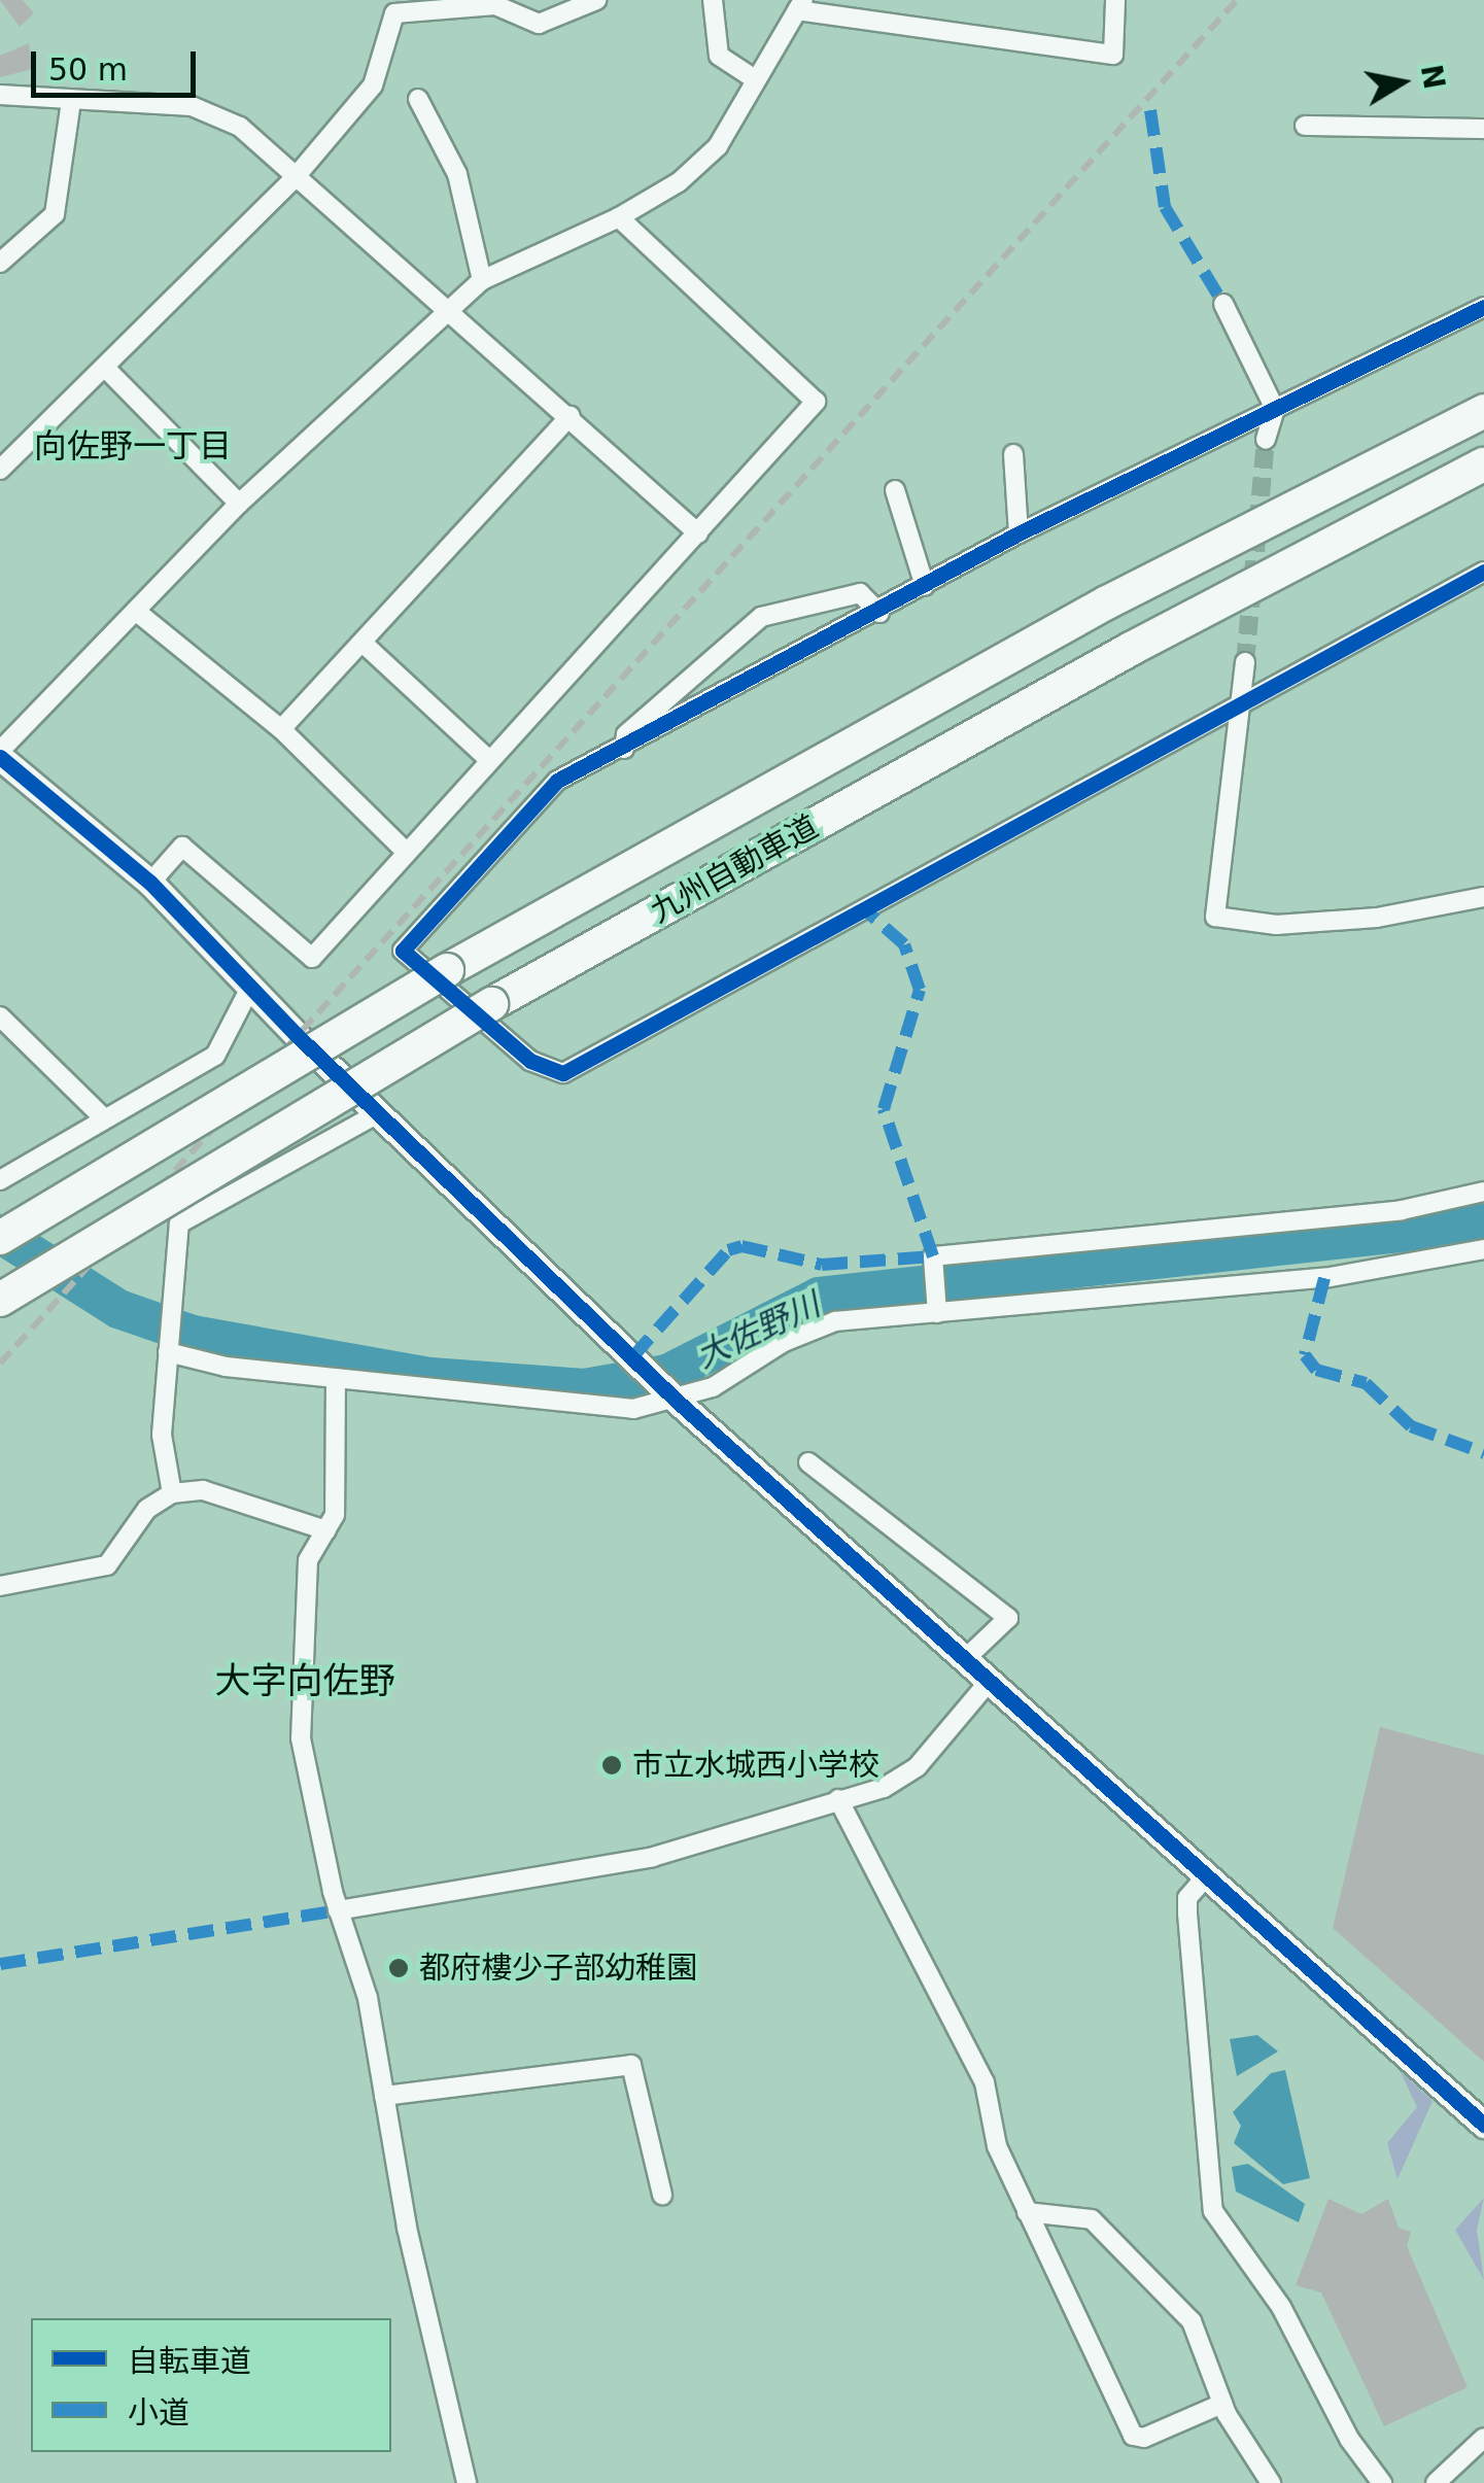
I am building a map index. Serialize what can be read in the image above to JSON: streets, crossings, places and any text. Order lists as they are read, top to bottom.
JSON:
{
  "streets": {
    "highway": ["九州自動車道"]
  },
  "districts": ["向佐野一丁目", "大字向佐野"],
  "water": ["大佐野川"],
  "places": ["市立水城西小学校", "都府樓少子部幼稚園"],
  "legend": ["自転車道", "小道"],
  "scale_bar": "50 m",
  "north": "right"
}
